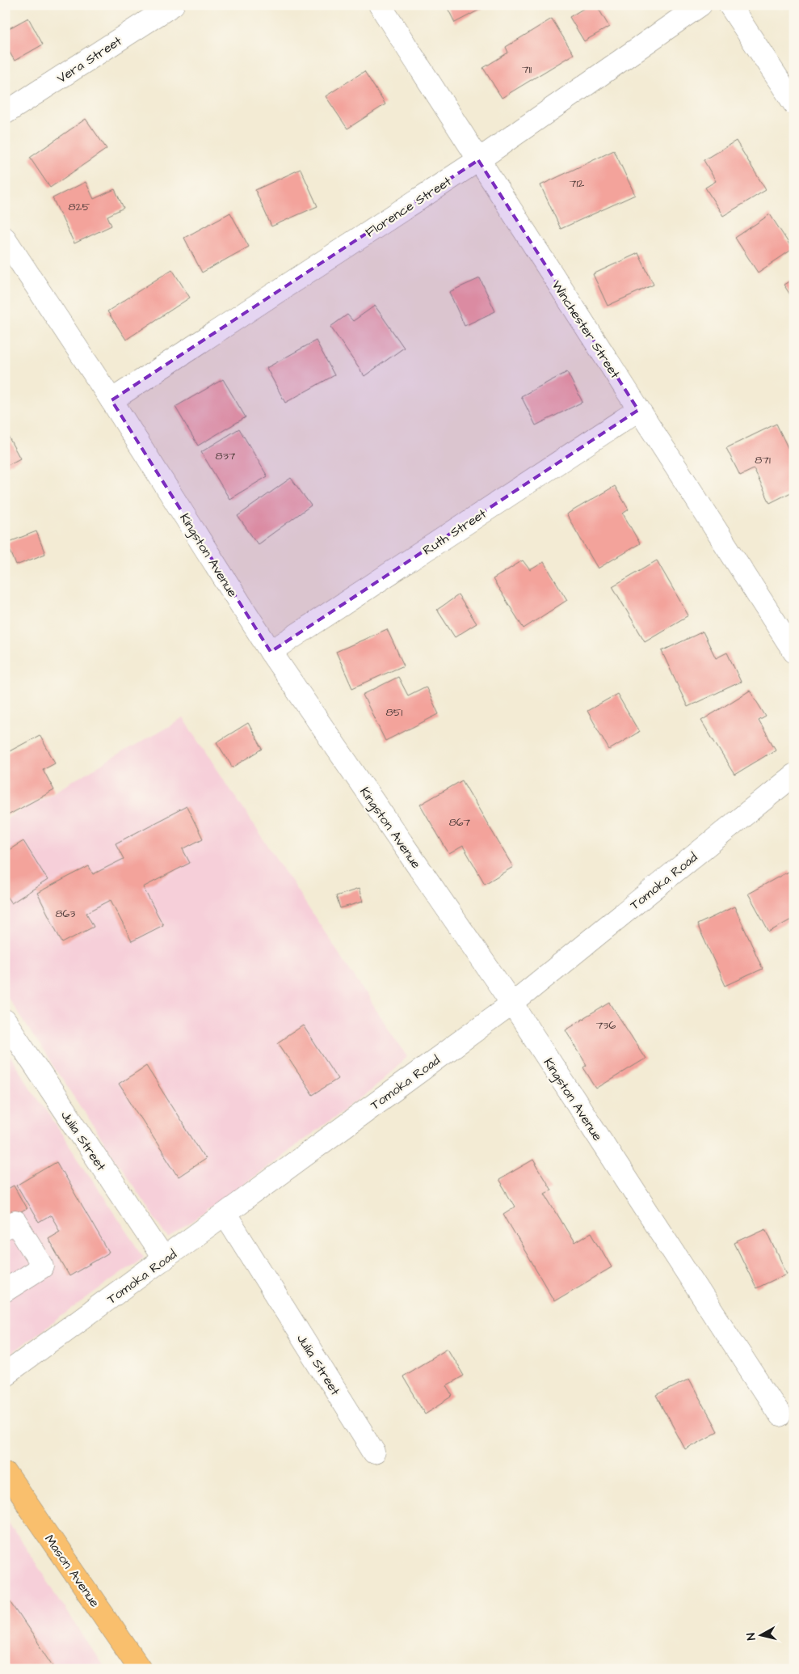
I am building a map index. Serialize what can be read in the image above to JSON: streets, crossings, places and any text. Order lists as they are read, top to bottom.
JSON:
{
  "streets": {
    "main road": ["Mason Avenue"],
    "street": [
      "Vera Street",
      "Florence Street",
      "Winchester Street",
      "Ruth Street",
      "Kingston Avenue",
      "Tomoka Road",
      "Julia Street"
    ]
  },
  "crossings": [
    ["Florence Street", "Winchester Street"],
    ["Florence Street", "Kingston Avenue"],
    ["Winchester Street", "Ruth Street"],
    ["Ruth Street", "Kingston Avenue"],
    ["Kingston Avenue", "Tomoka Road"],
    ["Tomoka Road", "Julia Street"]
  ],
  "house_numbers": [
    "711",
    "712",
    "825",
    "837",
    "871",
    "851",
    "867",
    "863",
    "736"
  ],
  "north": "left"
}
